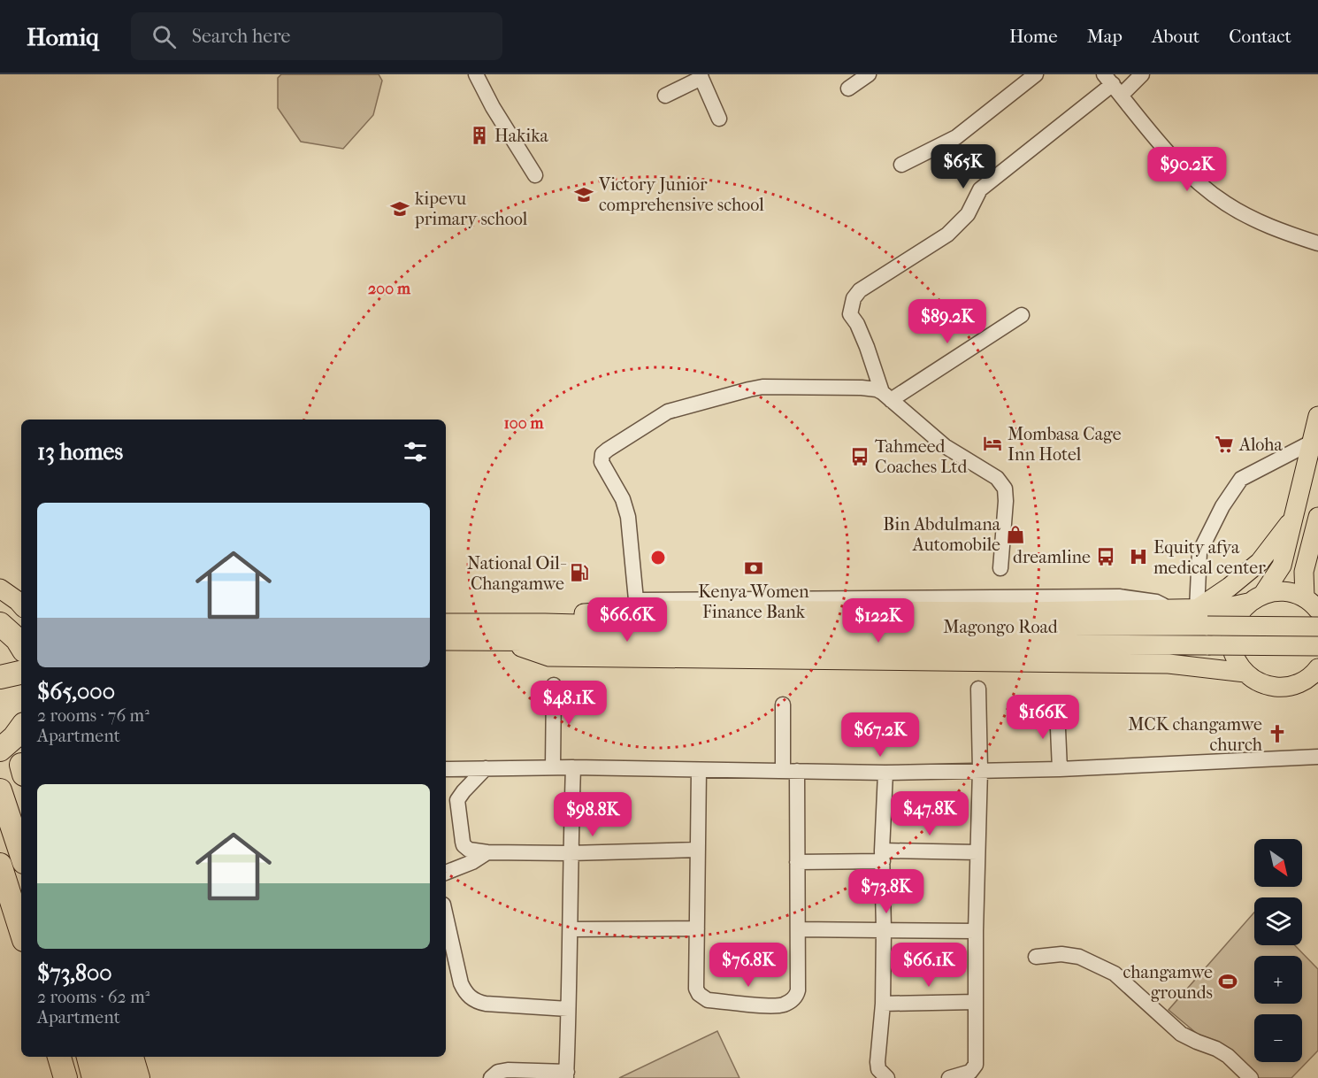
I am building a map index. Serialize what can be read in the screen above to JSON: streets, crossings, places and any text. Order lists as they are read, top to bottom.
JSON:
{
  "streets": {
    "main road": ["Magongo Road"]
  },
  "places": {
    "building": ["Hakika"],
    "school or university": ["Victory Junior comprehensive school", "kipevu primary school"],
    "hotel": ["Mombasa Cage Inn Hotel"],
    "supermarket": ["Aloha"],
    "bus stop": ["Tahmeed Coaches Ltd", "dreamline"],
    "shop": ["Bin Abdulmana Automobile"],
    "hospital": ["Equity afya medical center"],
    "bank": ["Kenya Women Finance Bank"],
    "fuel station": ["National Oil- Changamwe"],
    "church": ["MCK changamwe church"],
    "sports": ["changamwe grounds"]
  },
  "north": "bottom right",
  "page": {
    "header": "Homiq",
    "search": "Search here",
    "nav": [
      "Home",
      "Map",
      "About",
      "Contact"
    ],
    "price": [
      "$65K",
      "$90.2K",
      "$89.2K",
      "$66.6K",
      "$122K",
      "$48.1K",
      "$166K",
      "$67.2K",
      "$47.8K",
      "$98.8K",
      "$73.8K",
      "$76.8K",
      "$66.1K"
    ],
    "heading": "13 homes",
    "list": [
      {
        "name": "$65,000",
        "note": "2 rooms · 76 m² · Apartment"
      },
      {
        "name": "$73,800",
        "note": "2 rooms · 62 m² · Apartment"
      }
    ],
    "map_buttons": ["+", "−"]
  },
  "rings": ["200 m", "100 m"]
}
